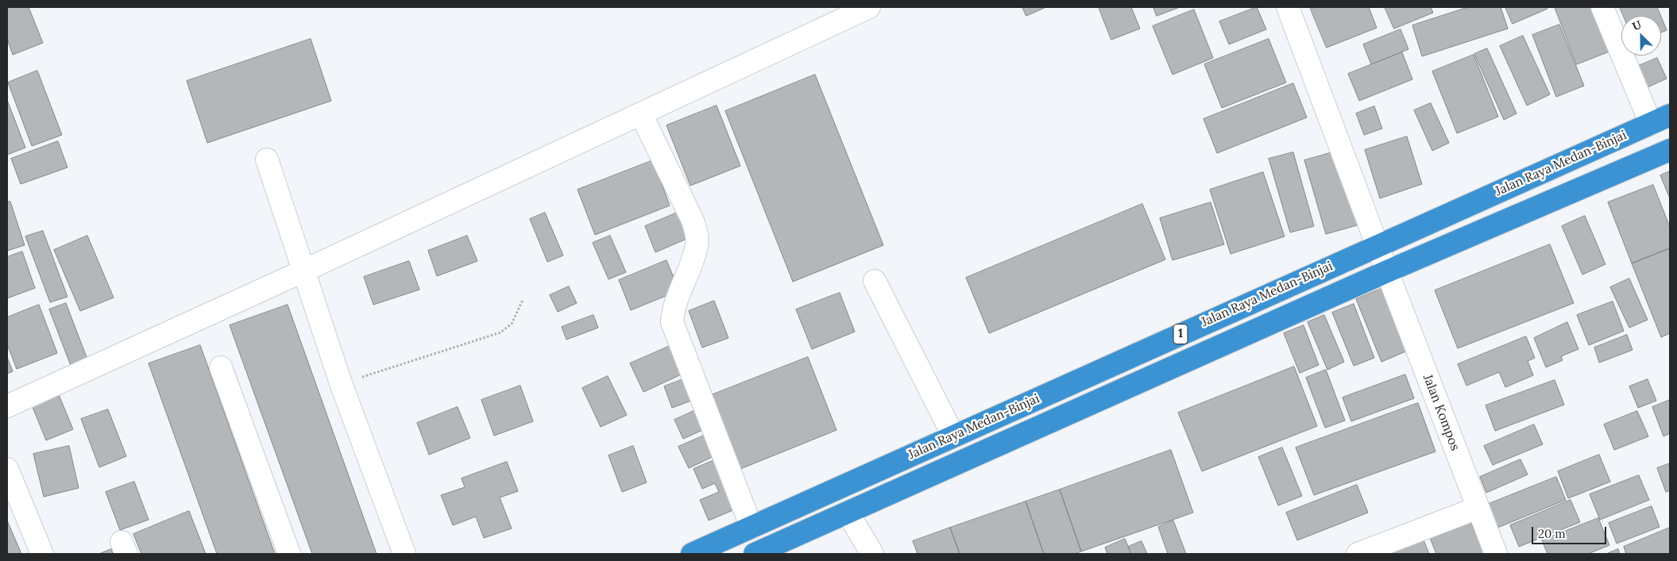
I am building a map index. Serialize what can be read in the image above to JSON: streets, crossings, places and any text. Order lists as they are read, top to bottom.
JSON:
{
  "streets": {
    "highway": ["Jalan Raya Medan-Binjai", "1"],
    "street": ["Jalan Kompos"]
  },
  "crossings": [
    ["Jalan Raya Medan-Binjai", "Jalan Kompos"]
  ],
  "scale_bar": "20 m",
  "north": "top left"
}
